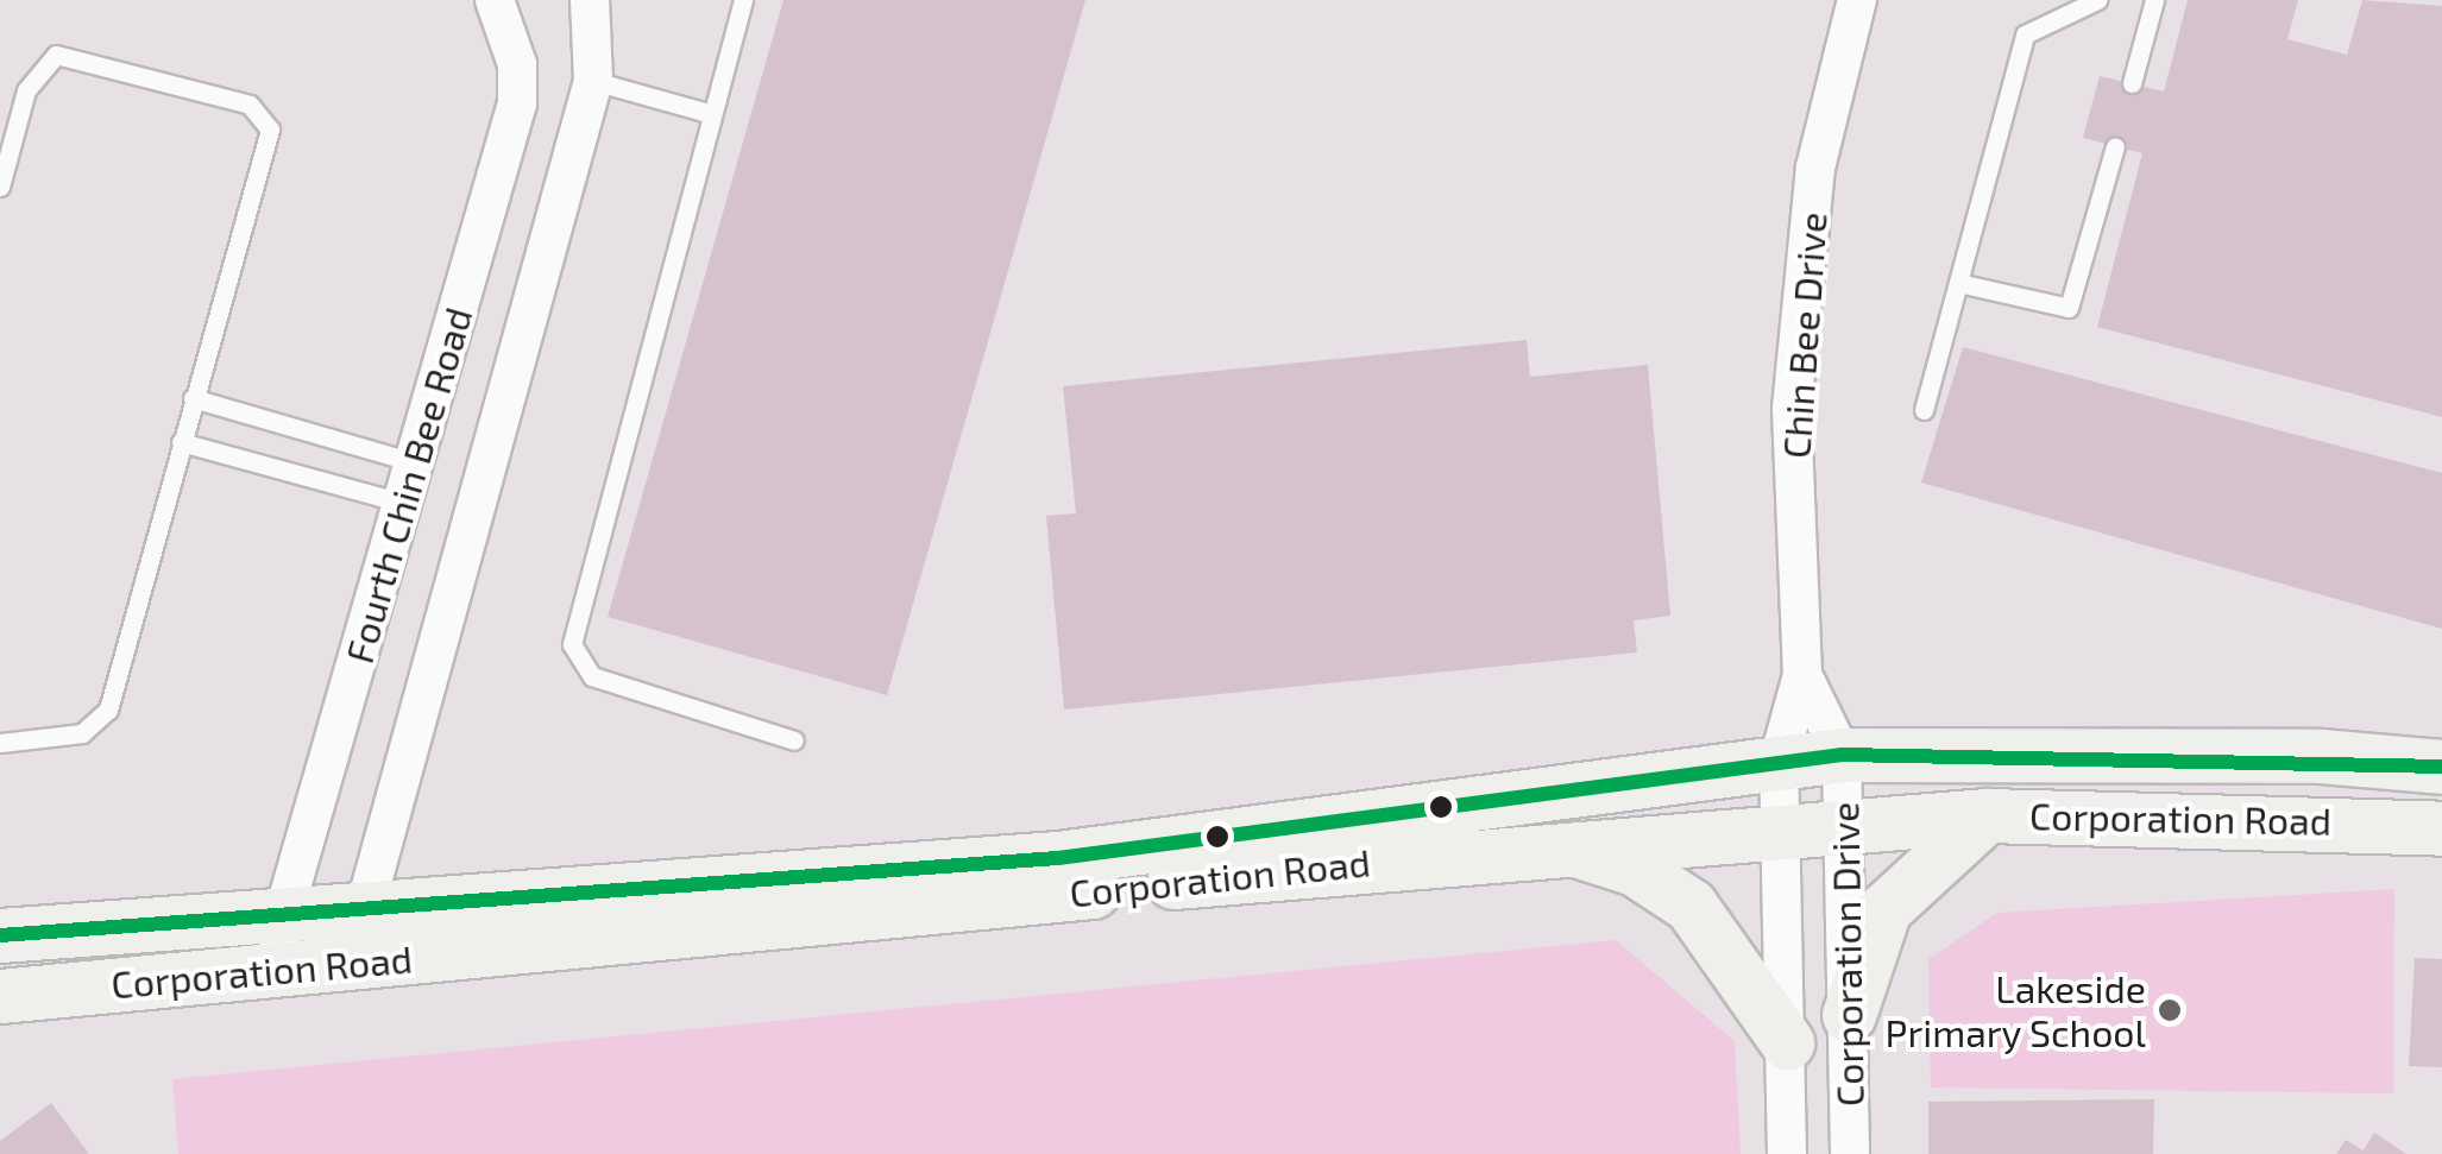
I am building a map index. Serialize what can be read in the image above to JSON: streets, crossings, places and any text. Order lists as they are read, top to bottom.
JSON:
{
  "streets": {
    "main road": ["Corporation Road"],
    "street": ["Chin Bee Drive", "Fourth Chin Bee Road", "Corporation Drive"]
  },
  "crossings": [
    ["Chin Bee Drive", "Corporation Road"],
    ["Chin Bee Drive", "Corporation Drive"],
    ["Fourth Chin Bee Road", "Corporation Road"],
    ["Corporation Road", "Corporation Drive"]
  ],
  "places": ["Lakeside Primary School"]
}
